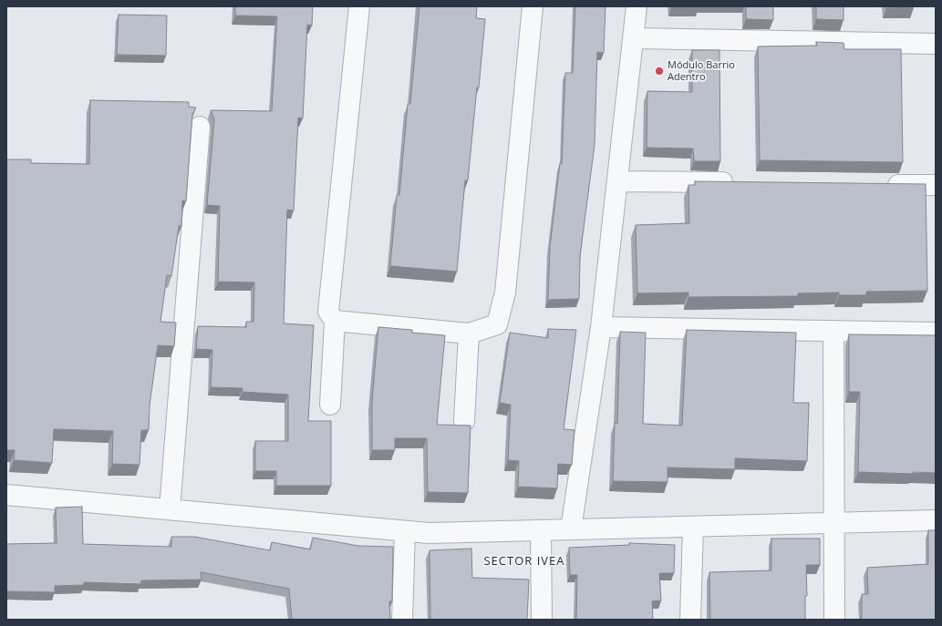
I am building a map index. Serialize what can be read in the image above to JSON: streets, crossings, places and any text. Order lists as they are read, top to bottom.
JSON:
{
  "districts": ["SECTOR IVEA"],
  "places": ["Módulo Barrio Adentro"]
}
